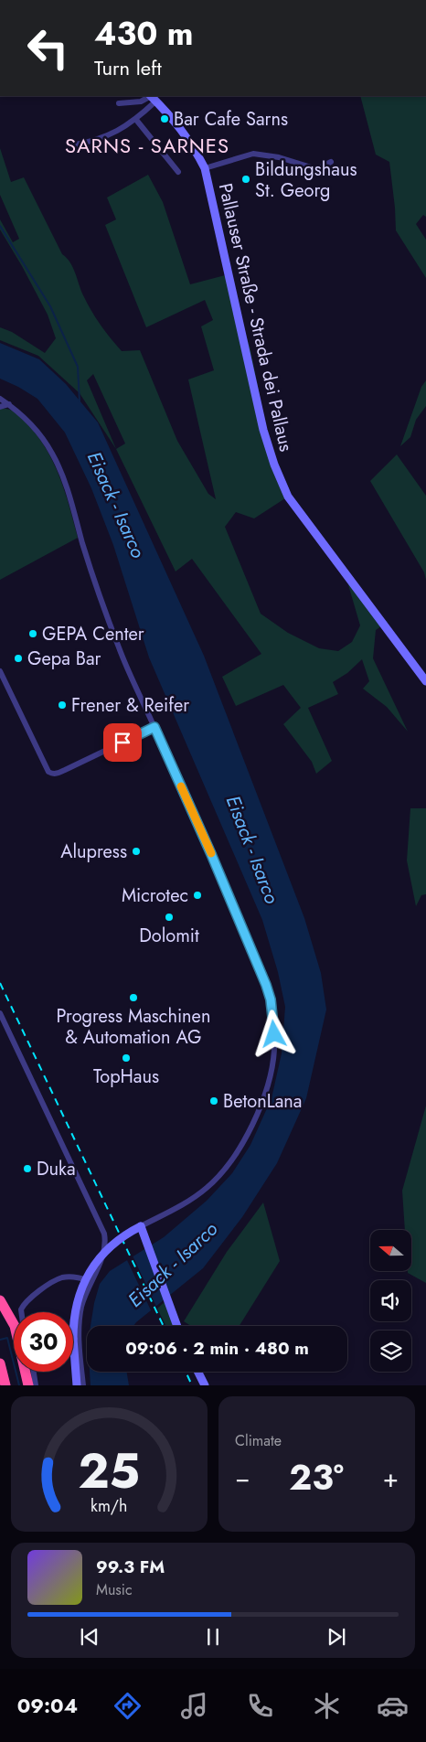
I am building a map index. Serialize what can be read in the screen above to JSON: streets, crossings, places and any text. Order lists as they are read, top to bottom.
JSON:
{
  "streets": {
    "street": ["Pallauser Straße - Strada dei Pallaus"]
  },
  "districts": ["SARNS - SARNES"],
  "water": ["Eisack - Isarco"],
  "places": [
    "Bar Cafe Sarns",
    "Bildungshaus St. Georg",
    "GEPA Center",
    "Gepa Bar",
    "Frener & Reifer",
    "Alupress",
    "Microtec",
    "Dolomit",
    "Progress Maschinen & Automation AG",
    "TopHaus",
    "BetonLana",
    "Duka"
  ],
  "north": "left",
  "page": {
    "turn": ["430 m", "Turn left"],
    "limit": "30",
    "trip": "09:06 · 2 min · 480 m",
    "tile": "Climate",
    "heat": ["−", "23°", "+"],
    "song": ["99.3 FM", "Music"],
    "tabs": "09:04",
    "gauge": ["25", "km/h"]
  }
}
